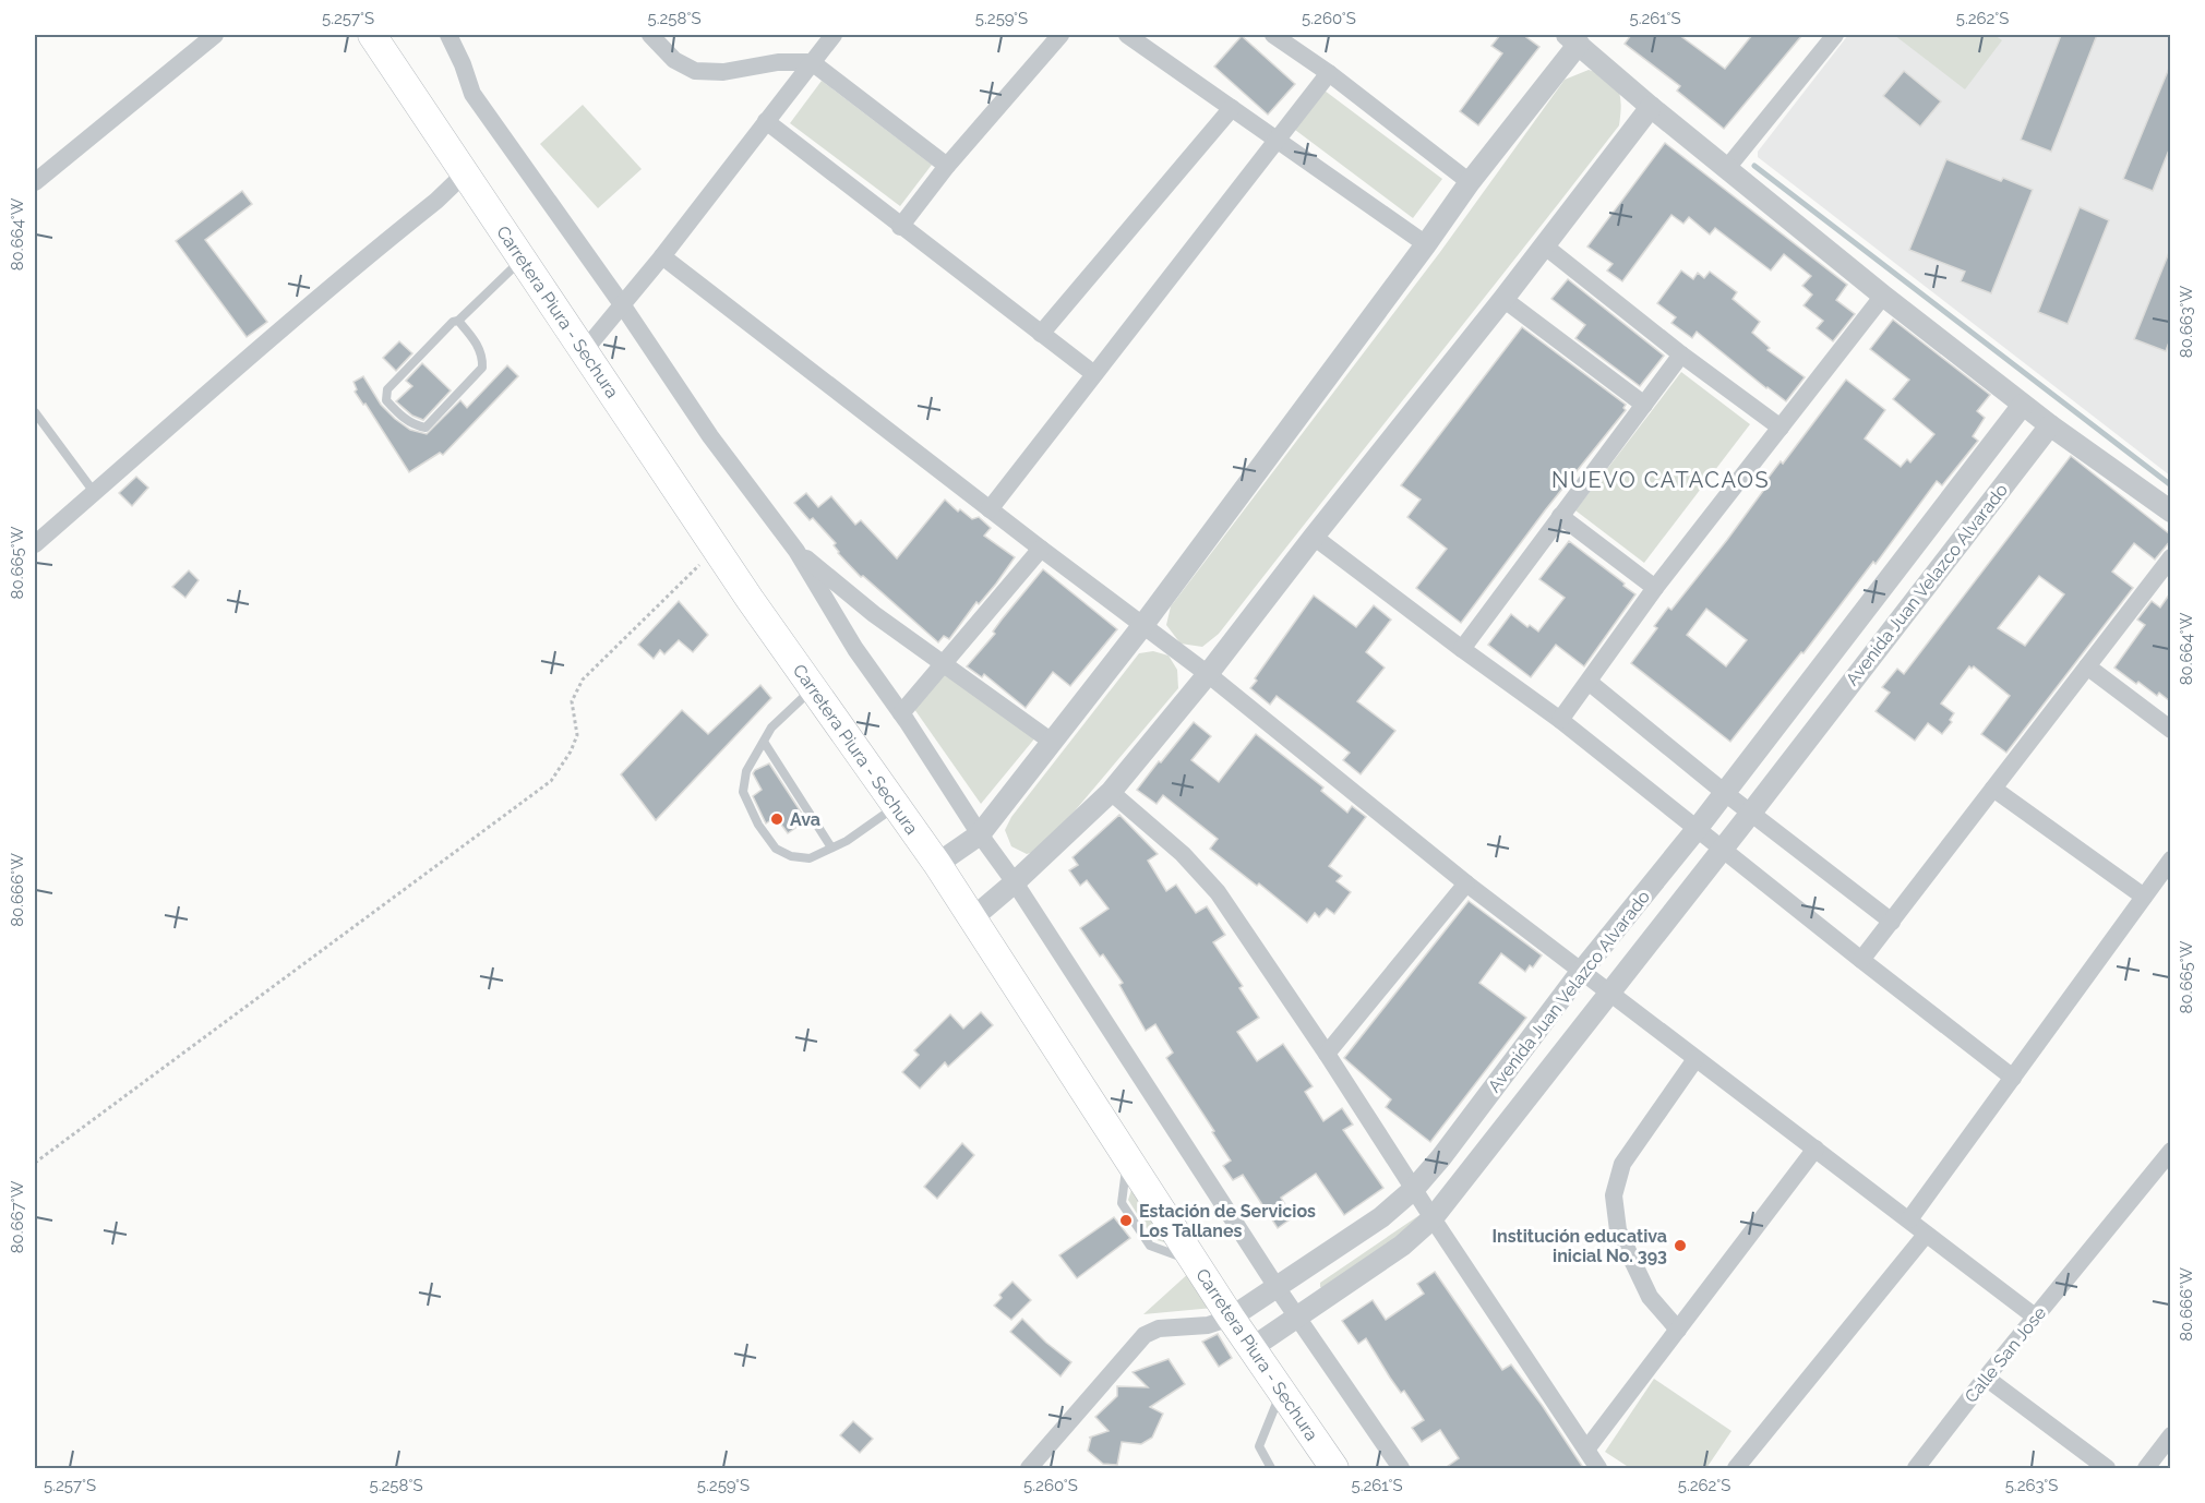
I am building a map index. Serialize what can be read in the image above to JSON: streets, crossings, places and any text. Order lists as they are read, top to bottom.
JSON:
{
  "streets": {
    "main road": ["Carretera Piura - Sechura"],
    "street": ["Avenida Juan Velazco Alvarado", "Calle San Jose"]
  },
  "crossings": [
    ["Carretera Piura - Sechura", "Avenida Juan Velazco Alvarado"]
  ],
  "districts": ["NUEVO CATACAOS"],
  "places": ["Ava", "Estación de Servicios Los Tallanes", "Institución educativa inicial No. 393"],
  "coordinates": [
    "5.257°S",
    "5.258°S",
    "5.259°S",
    "5.260°S",
    "5.261°S",
    "5.262°S",
    "80.664°W",
    "80.663°W",
    "80.665°W",
    "80.666°W",
    "80.667°W",
    "5.263°S"
  ]
}
